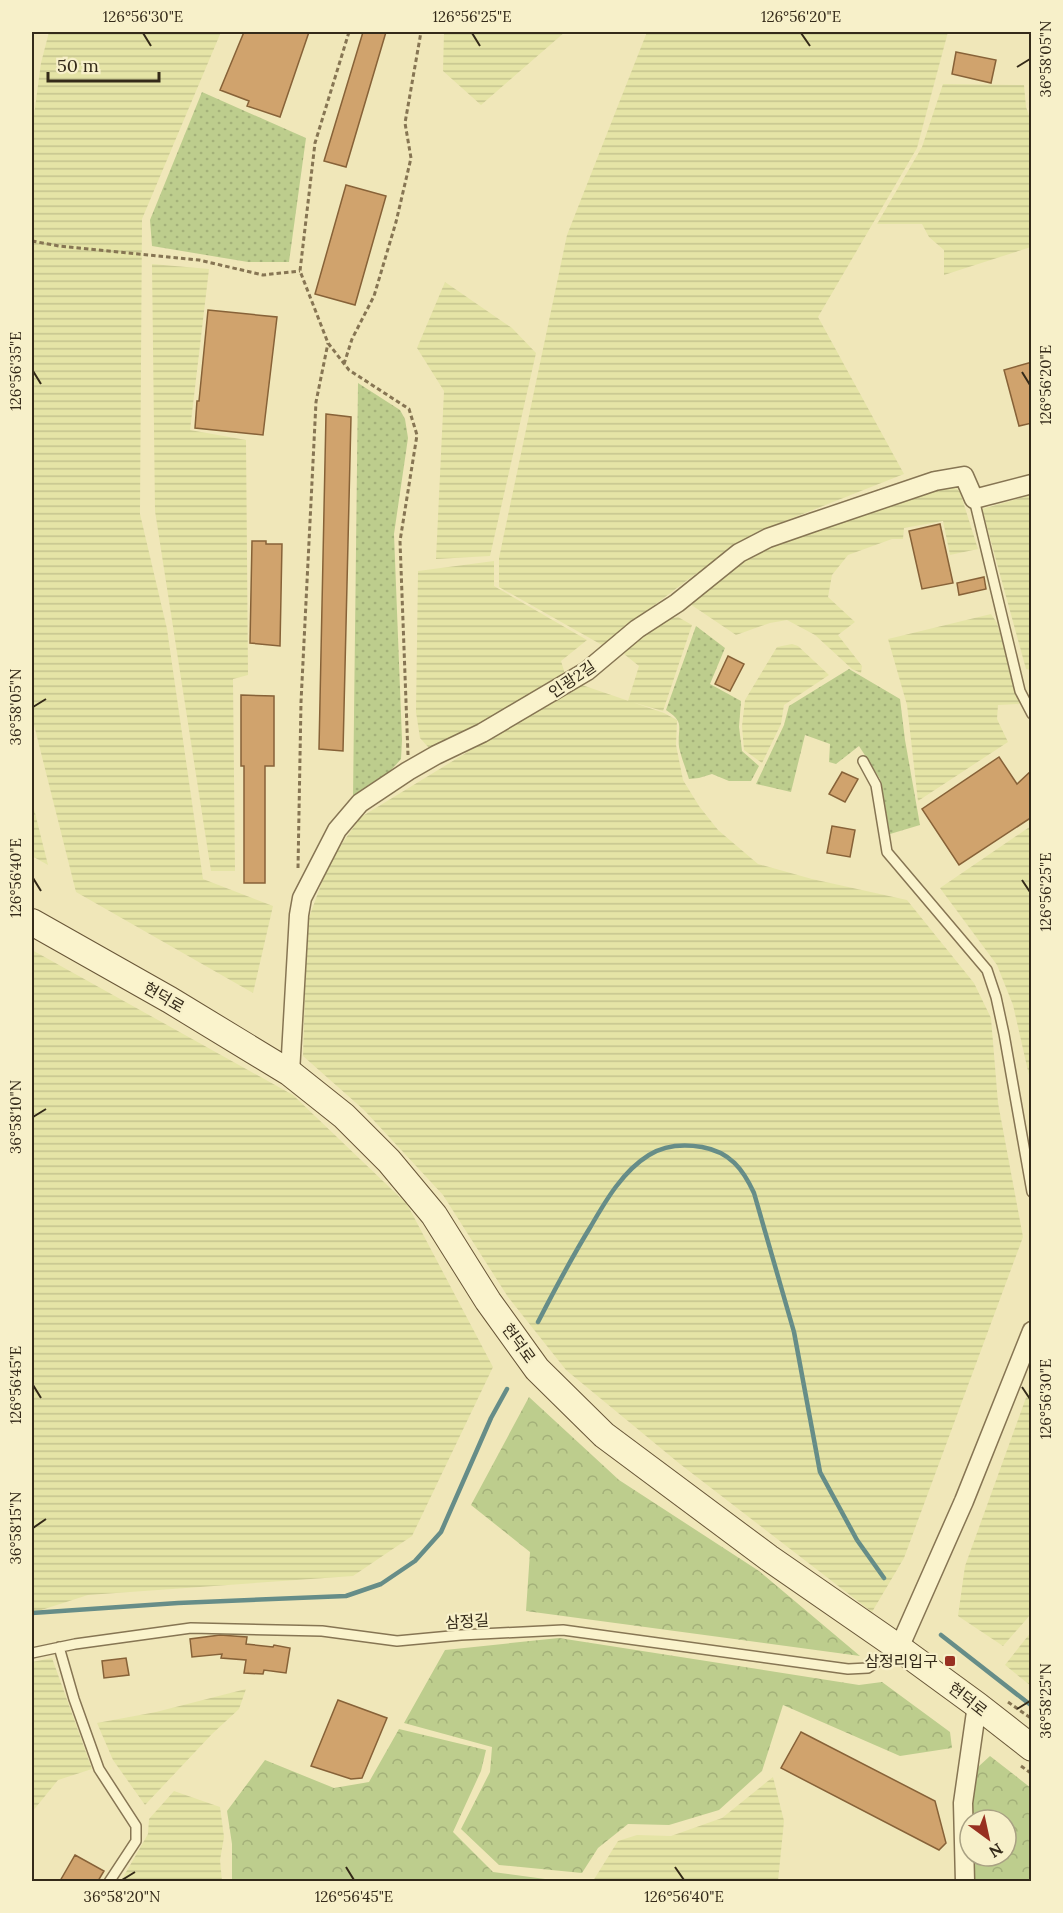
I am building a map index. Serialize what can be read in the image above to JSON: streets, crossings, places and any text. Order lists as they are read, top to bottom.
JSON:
{
  "streets": {
    "main road": ["현덕로"],
    "street": ["인광2길"],
    "lane": ["삼정길"]
  },
  "crossings": [
    ["인광2길", "현덕로"],
    ["현덕로", "삼정길"]
  ],
  "places": {
    "transit": ["삼정리입구"]
  },
  "scale_bar": "50 m",
  "north": "bottom right",
  "coordinates": [
    "126°56'30\"E",
    "126°56'25\"E",
    "126°56'20\"E",
    "36°58'05\"N",
    "126°56'35\"E",
    "126°56'40\"E",
    "36°58'10\"N",
    "126°56'45\"E",
    "36°58'15\"N",
    "36°58'25\"N",
    "36°58'20\"N"
  ]
}
